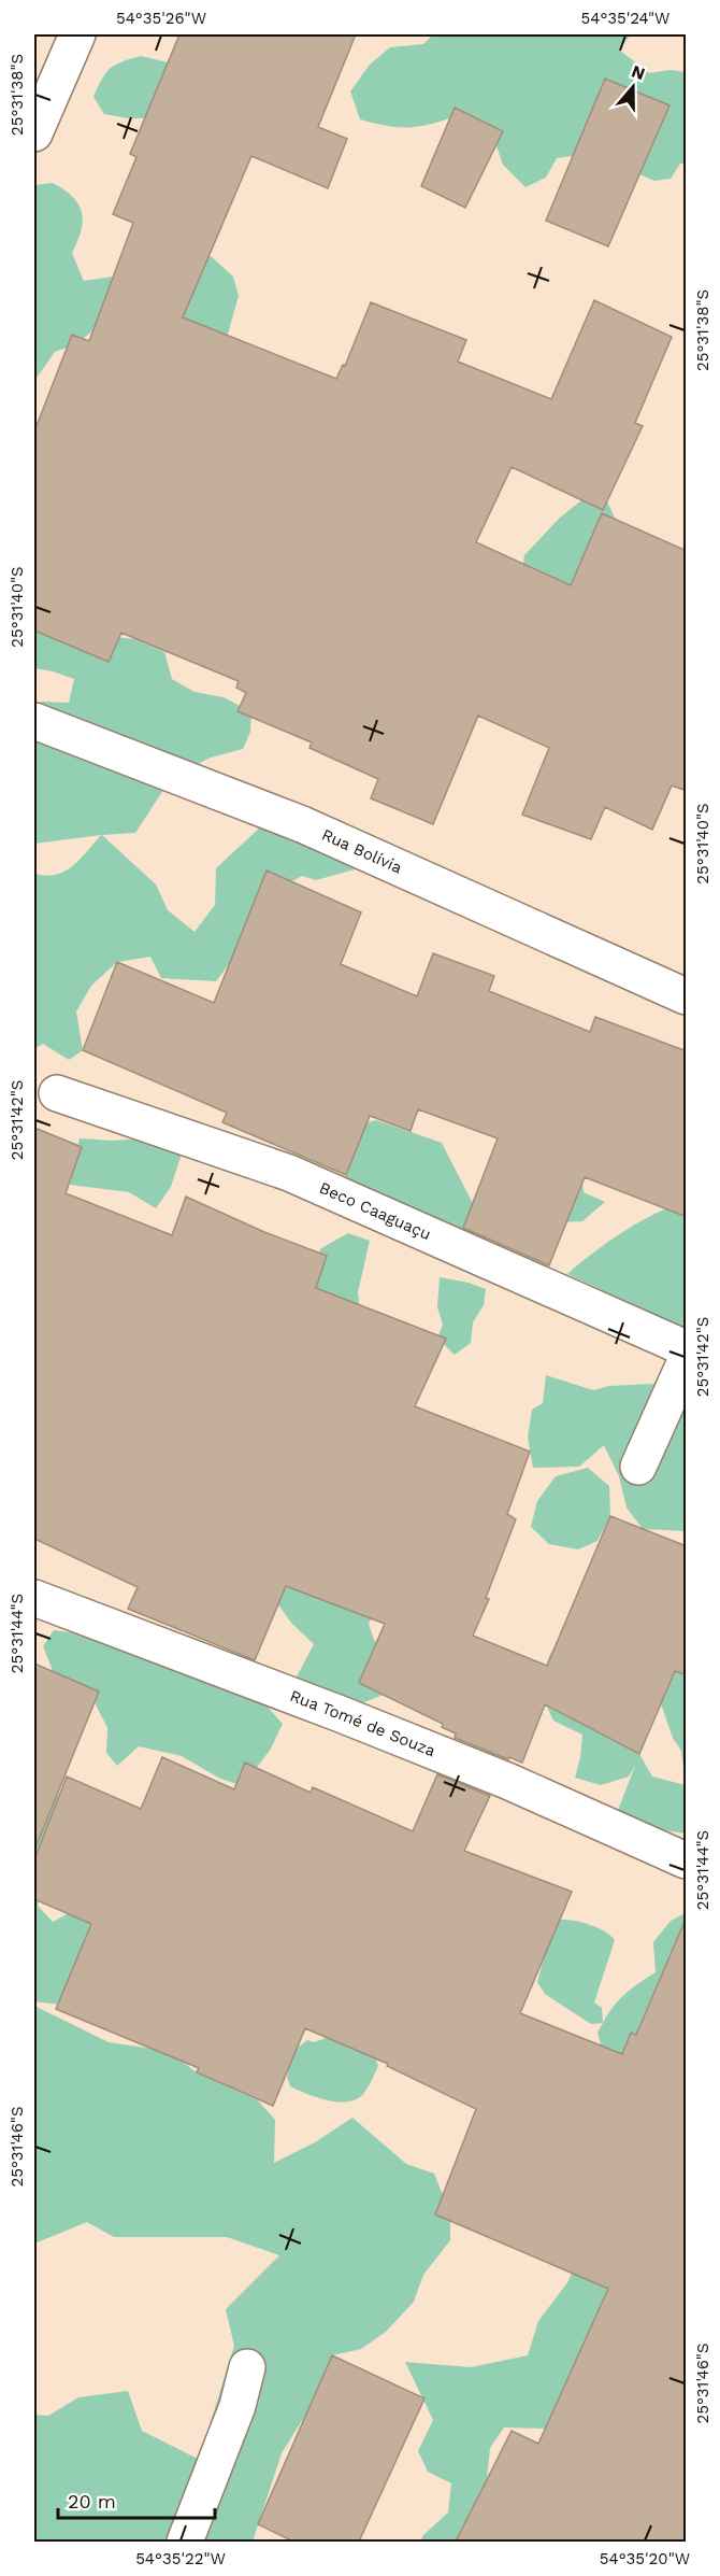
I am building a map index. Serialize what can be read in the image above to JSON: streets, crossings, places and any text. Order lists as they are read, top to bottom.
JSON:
{
  "streets": {
    "street": ["Rua Bolívia", "Beco Caaguaçu", "Rua Tomé de Souza"]
  },
  "scale_bar": "20 m",
  "north": "top",
  "coordinates": [
    "54°35'26\"W",
    "54°35'24\"W",
    "25°31'38\"S",
    "25°31'40\"S",
    "25°31'42\"S",
    "25°31'44\"S",
    "25°31'46\"S",
    "54°35'22\"W",
    "54°35'20\"W"
  ]
}
